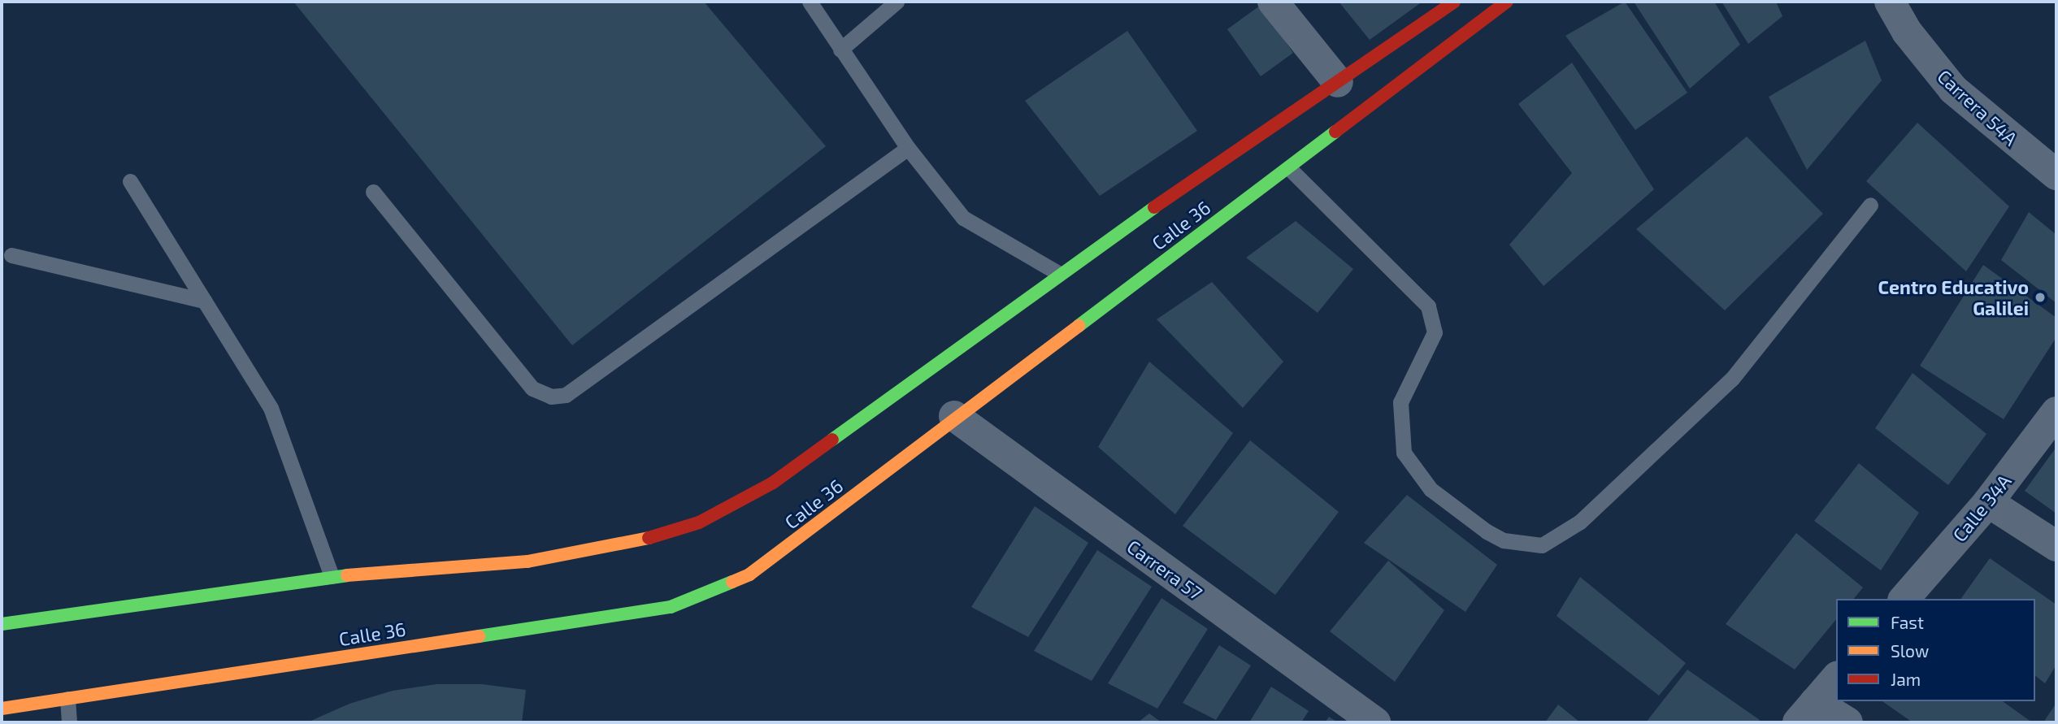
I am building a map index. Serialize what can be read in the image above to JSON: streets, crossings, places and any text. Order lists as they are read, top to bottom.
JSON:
{
  "streets": {
    "main road": ["Calle 36"],
    "street": ["Carrera 54A", "Calle 34A", "Carrera 57"]
  },
  "crossings": [
    ["Calle 36", "Carrera 57"]
  ],
  "places": ["Centro Educativo Galilei"],
  "legend": ["Fast", "Slow", "Jam"]
}
